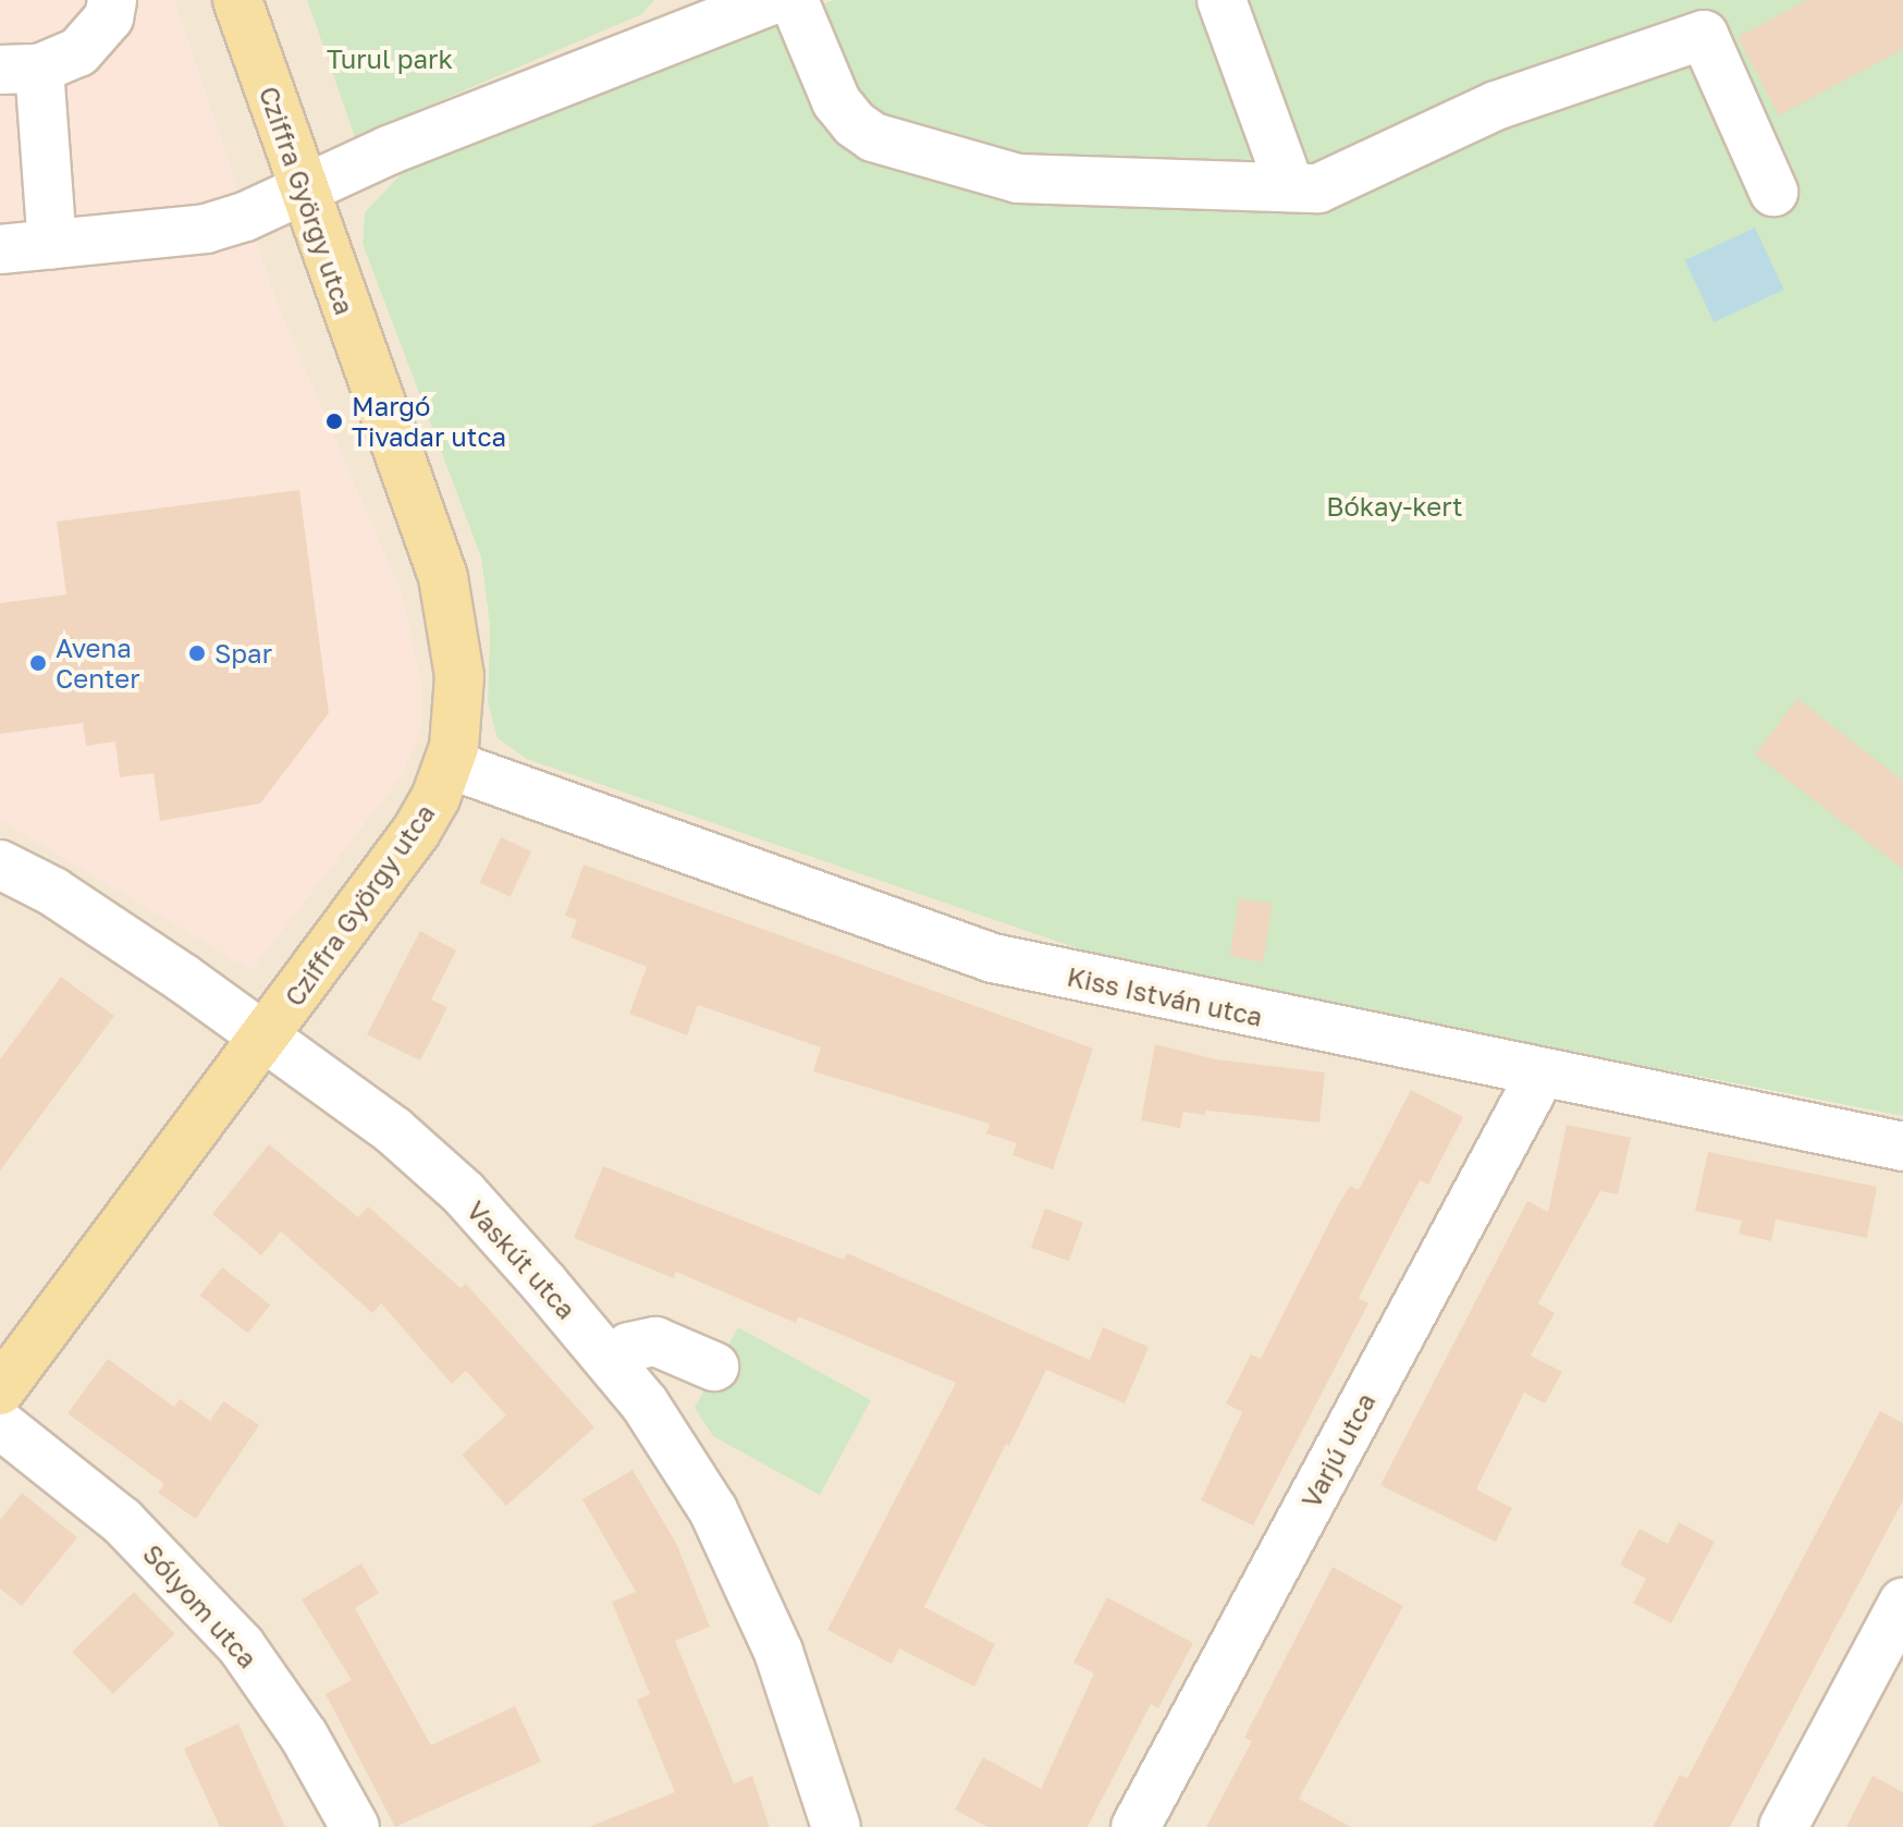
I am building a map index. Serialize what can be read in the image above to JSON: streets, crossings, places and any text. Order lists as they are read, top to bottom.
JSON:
{
  "streets": {
    "main road": ["Cziffra György utca"],
    "street": [
      "Kiss István utca",
      "Vaskút utca",
      "Varjú utca",
      "Sólyom utca"
    ]
  },
  "crossings": [
    ["Cziffra György utca", "Kiss István utca"],
    ["Cziffra György utca", "Vaskút utca"],
    ["Kiss István utca", "Varjú utca"]
  ],
  "parks": ["Turul park", "Bókay-kert"],
  "places": ["Margó Tivadar utca", "Spar", "Avena Center"]
}
